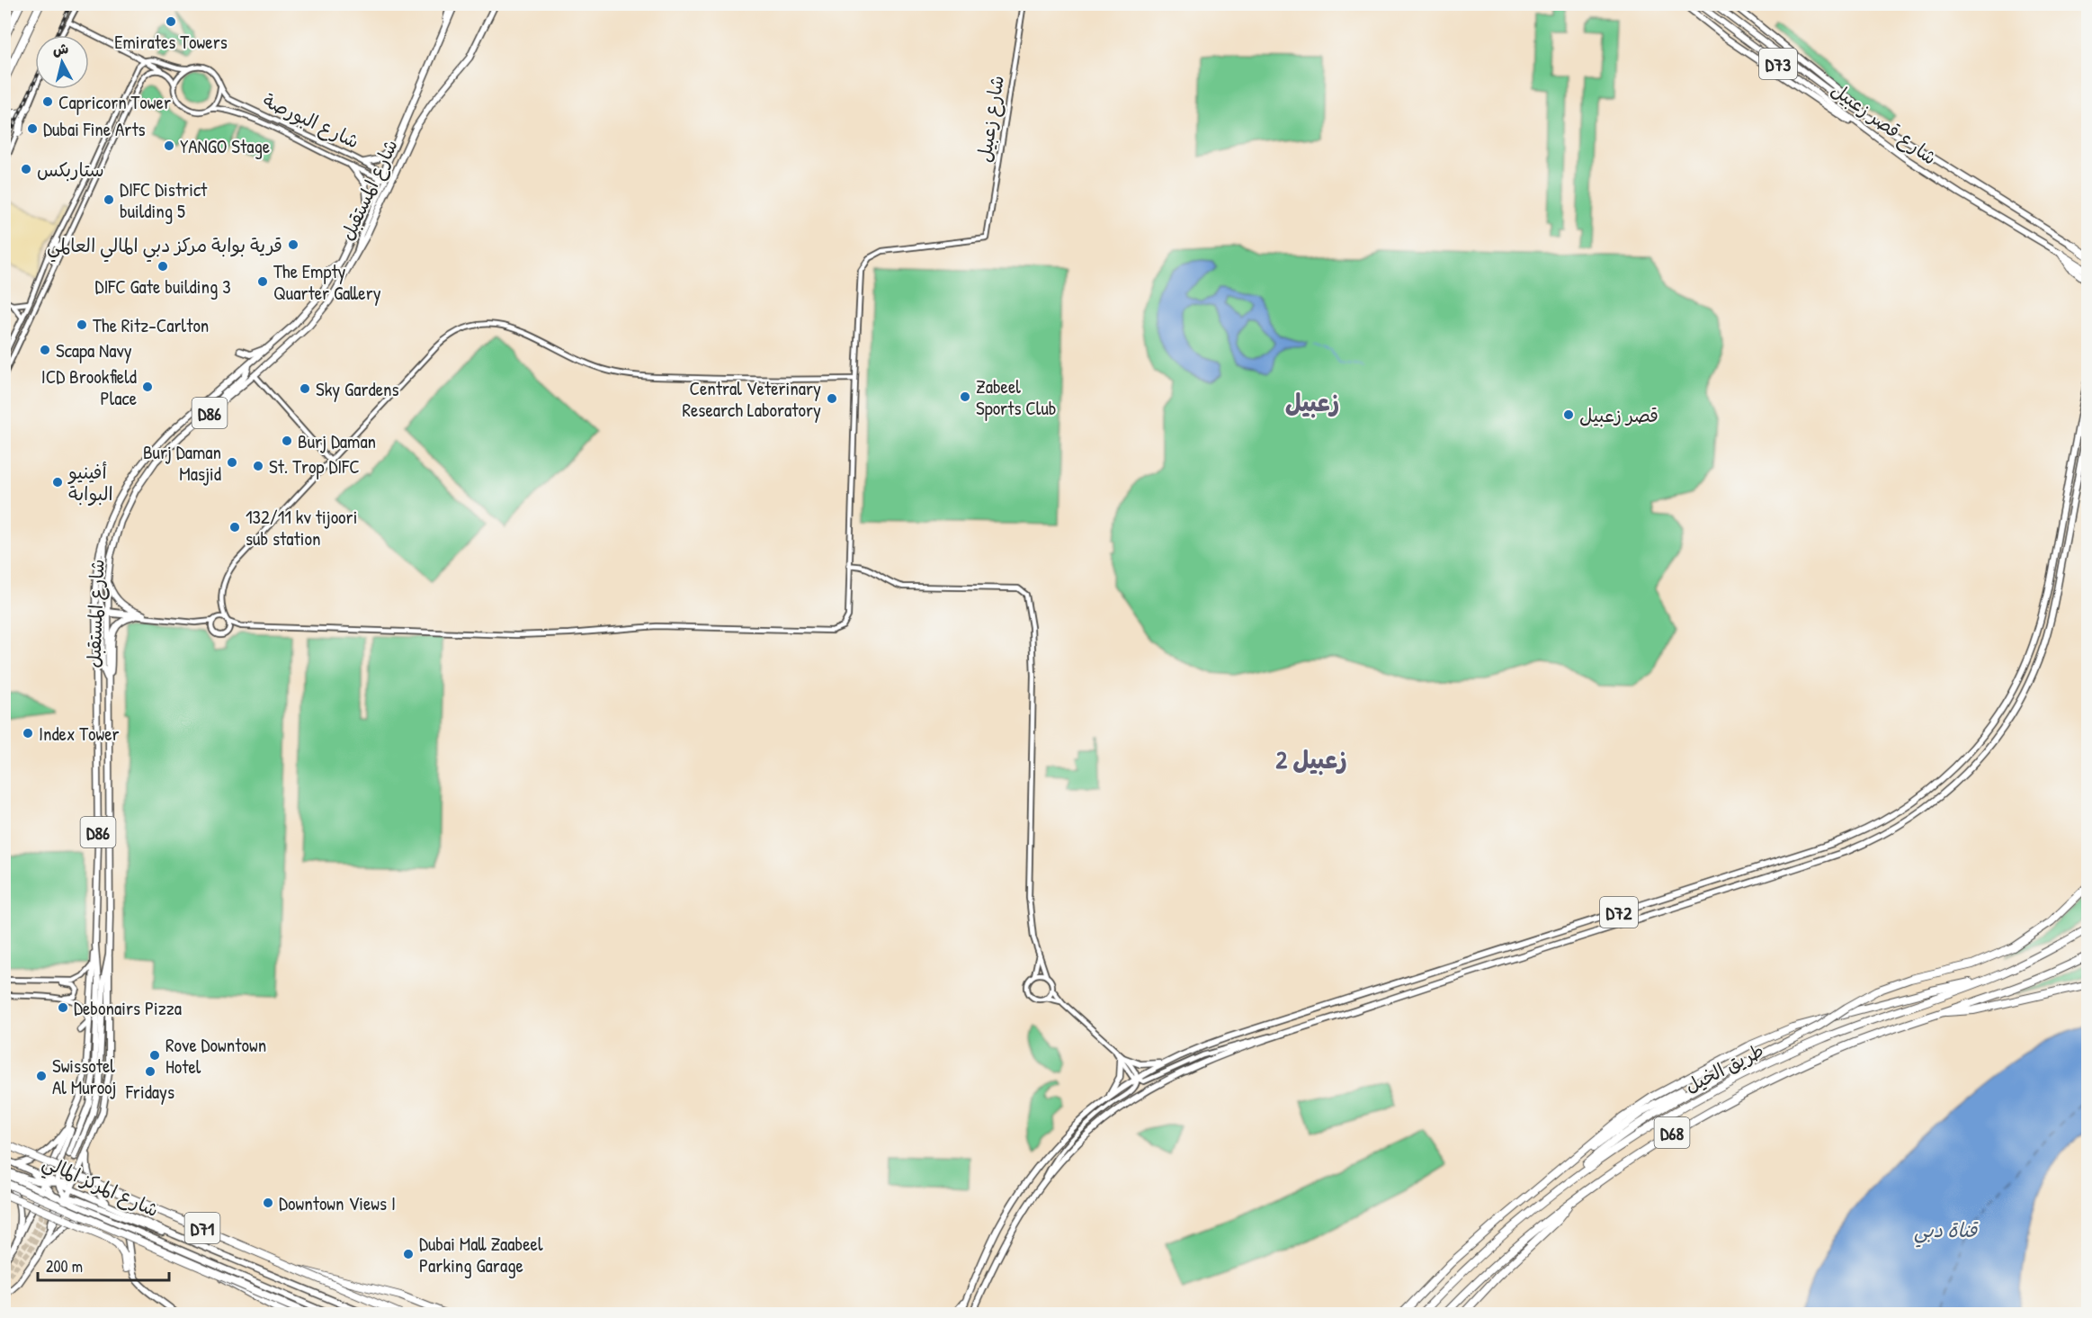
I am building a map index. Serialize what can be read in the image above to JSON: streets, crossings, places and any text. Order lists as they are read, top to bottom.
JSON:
{
  "streets": {
    "highway": ["طريق الخيل", "D68", "D71"],
    "main road": [
      "D73",
      "شارع قصر زعبيل",
      "شارع المستقبل",
      "D86",
      "D72",
      "شارع المركز المالي"
    ],
    "street": ["شارع زعبيل", "شارع البورصة"]
  },
  "crossings": [
    ["شارع البورصة", "شارع المستقبل"]
  ],
  "districts": ["زعبيل", "زعبيل 2"],
  "water": ["قناة دبي"],
  "places": [
    "Emirates Towers",
    "Capricorn Tower",
    "Dubai Fine Arts",
    "YANGO Stage",
    "ستاربكس",
    "DIFC District building 5",
    "قرية بوابة مركز دبي المالي العالمي",
    "DIFC Gate building 3",
    "The Empty Quarter Gallery",
    "The Ritz-Carlton",
    "Scapa Navy",
    "ICD Brookfield Place",
    "Sky Gardens",
    "Zabeel Sports Club",
    "Central Veterinary Research Laboratory",
    "قصر زعبيل",
    "Burj Daman",
    "Burj Daman Masjid",
    "St. Trop DIFC",
    "أفينيو البوابة",
    "132/11 kv tijoori sub station",
    "Index Tower",
    "Debonairs Pizza",
    "Rove Downtown Hotel",
    "Fridays",
    "Swissotel Al Murooj",
    "Downtown Views I",
    "Dubai Mall Zaabeel Parking Garage"
  ],
  "scale_bar": "200 m",
  "north": "top"
}
